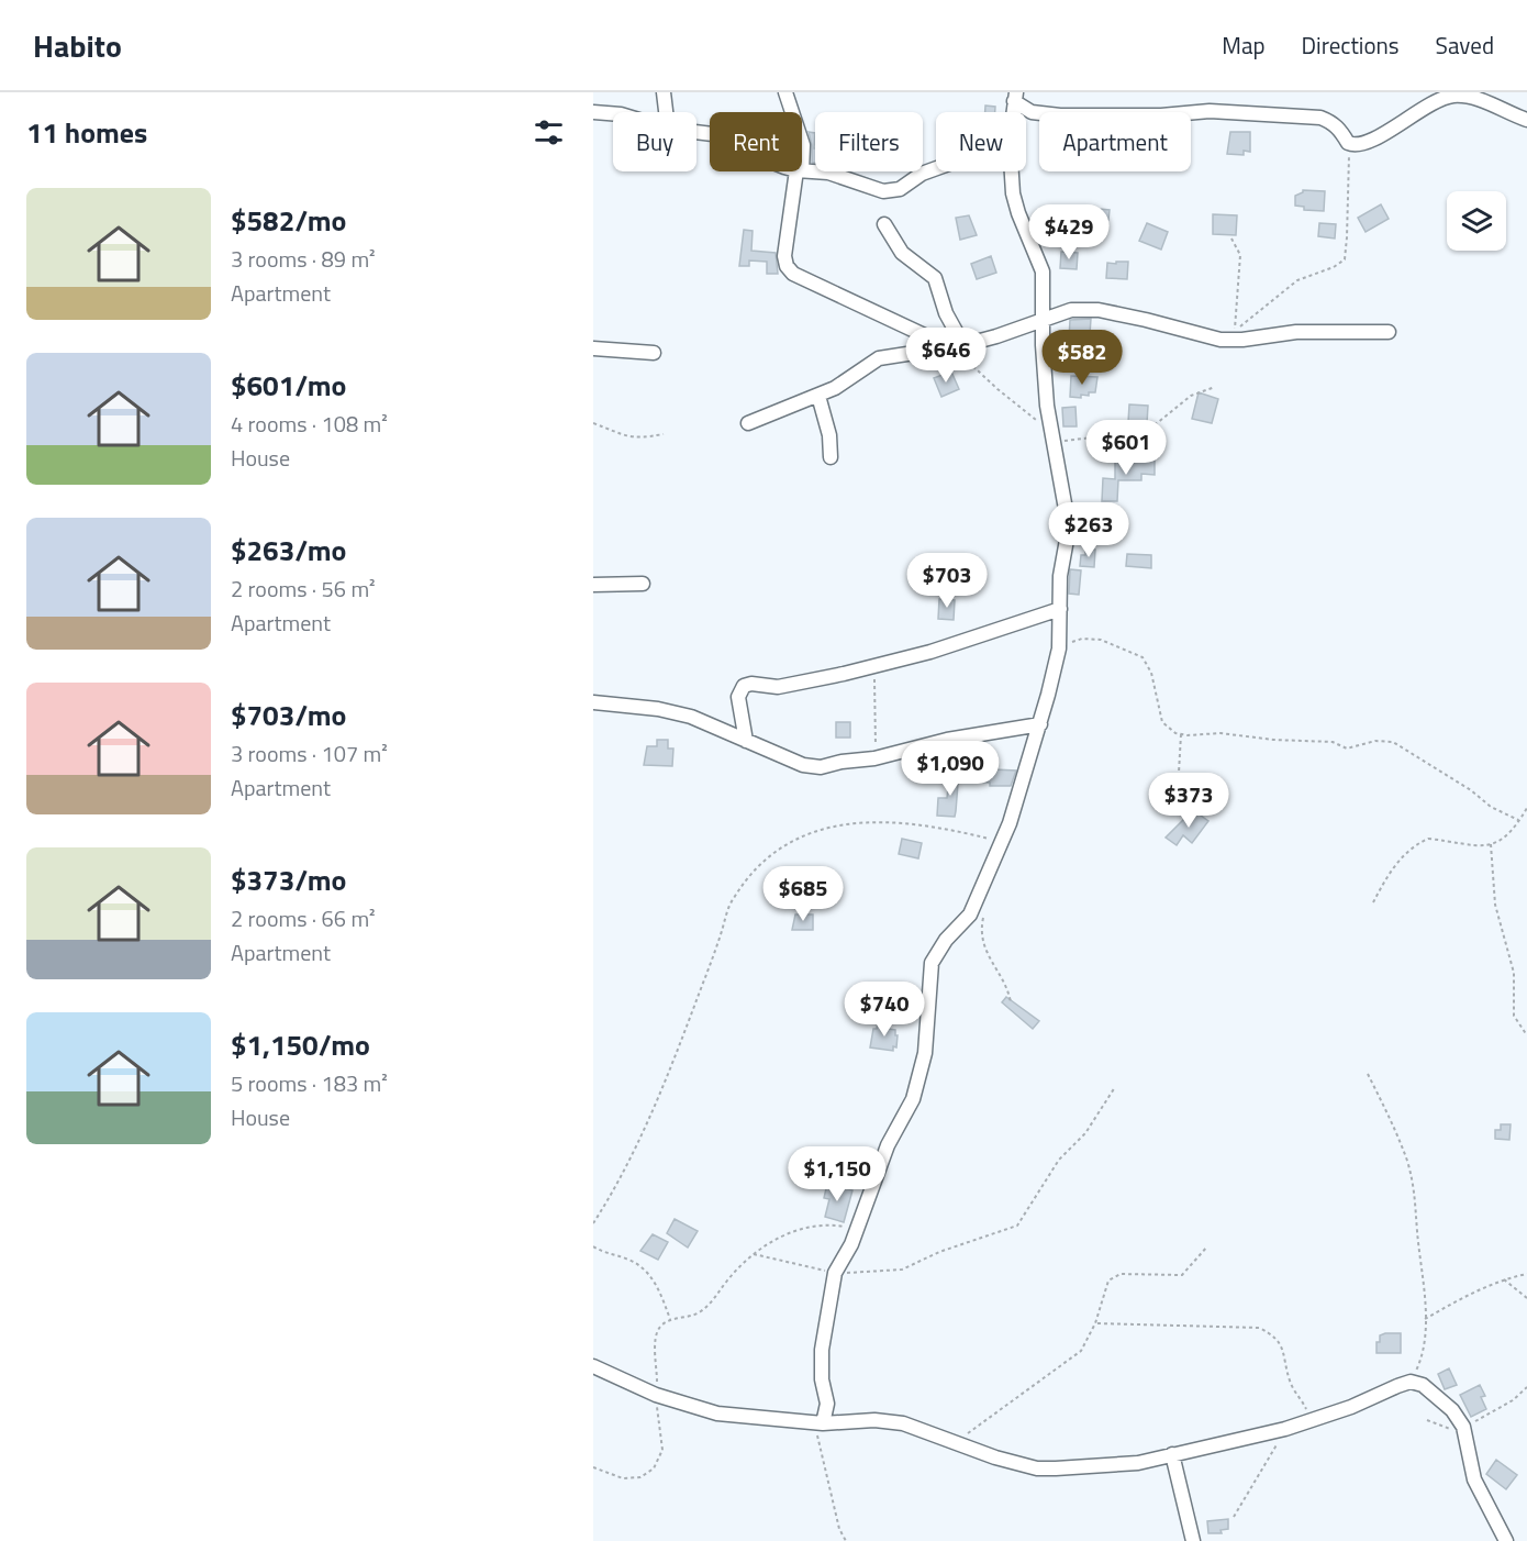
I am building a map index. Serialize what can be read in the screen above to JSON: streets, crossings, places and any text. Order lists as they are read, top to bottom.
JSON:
{
  "page": {
    "header": "Habito",
    "nav": ["Map", "Directions", "Saved"],
    "heading": "11 homes",
    "chip": [
      "Buy",
      "Rent",
      "Filters",
      "New",
      "Apartment"
    ],
    "list": [
      {
        "name": "$582/mo",
        "note": "3 rooms · 89 m² · Apartment"
      },
      {
        "name": "$601/mo",
        "note": "4 rooms · 108 m² · House"
      },
      {
        "name": "$263/mo",
        "note": "2 rooms · 56 m² · Apartment"
      },
      {
        "name": "$703/mo",
        "note": "3 rooms · 107 m² · Apartment"
      },
      {
        "name": "$373/mo",
        "note": "2 rooms · 66 m² · Apartment"
      },
      {
        "name": "$1,150/mo",
        "note": "5 rooms · 183 m² · House"
      }
    ],
    "price": [
      "$429",
      "$646",
      "$582",
      "$601",
      "$263",
      "$703",
      "$1,090",
      "$373",
      "$685",
      "$740",
      "$1,150"
    ]
  }
}
